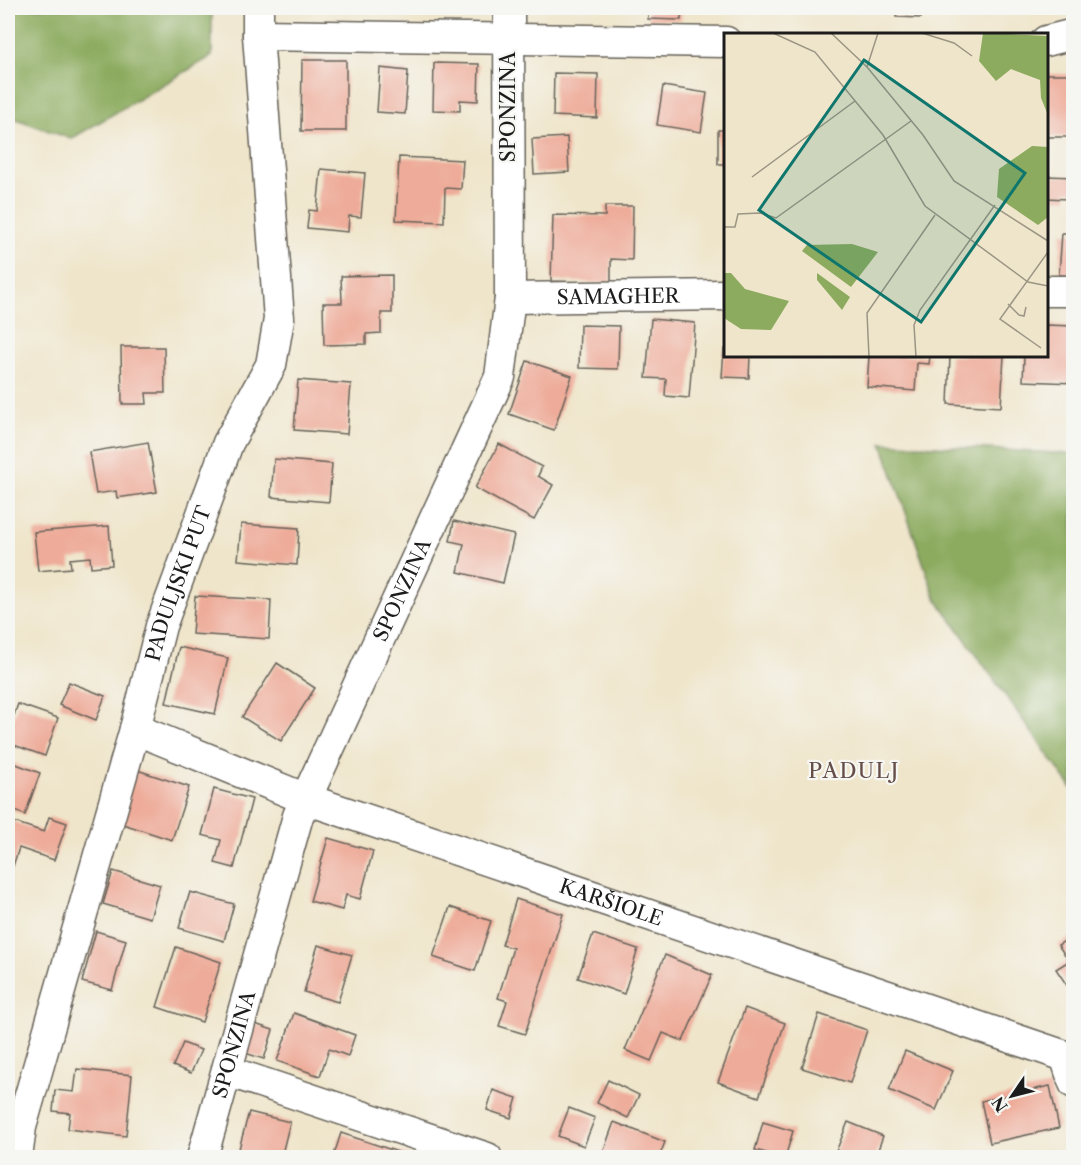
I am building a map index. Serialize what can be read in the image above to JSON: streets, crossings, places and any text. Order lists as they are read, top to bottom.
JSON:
{
  "streets": {
    "street": [
      "SPONZINA",
      "SAMAGHER",
      "PADULJSKI PUT",
      "KARŠIOLE"
    ]
  },
  "crossings": [
    ["SPONZINA", "SAMAGHER"],
    ["SPONZINA", "KARŠIOLE"],
    ["PADULJSKI PUT", "KARŠIOLE"]
  ],
  "districts": ["PADULJ"],
  "north": "bottom left"
}
